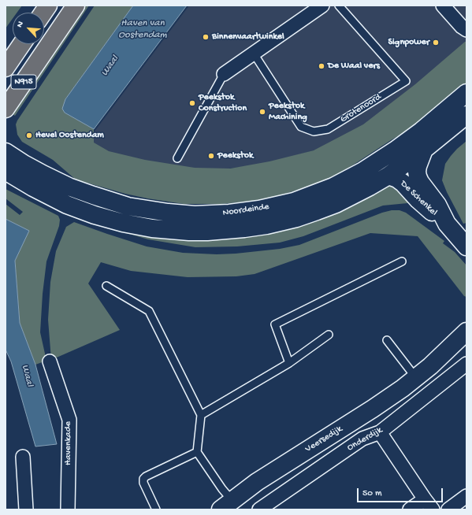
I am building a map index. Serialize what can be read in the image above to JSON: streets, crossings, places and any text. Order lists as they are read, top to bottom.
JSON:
{
  "streets": {
    "main road": [
      "N915",
      "De Schenkel",
      "Noordeinde",
      "Veersedijk"
    ],
    "street": ["Onderdijk", "Havenkade"],
    "lane": ["Grotenoord"]
  },
  "crossings": [
    ["De Schenkel", "Noordeinde"]
  ],
  "water": ["Haven van Oostendam", "Waal"],
  "places": [
    "Binnenvaartwinkel",
    "Signpower",
    "De Waal vers",
    "Peekstok Construction",
    "Peekstok Machining",
    "Hevel Oostendam",
    "Peekstok"
  ],
  "scale_bar": "50 m",
  "north": "top left"
}
